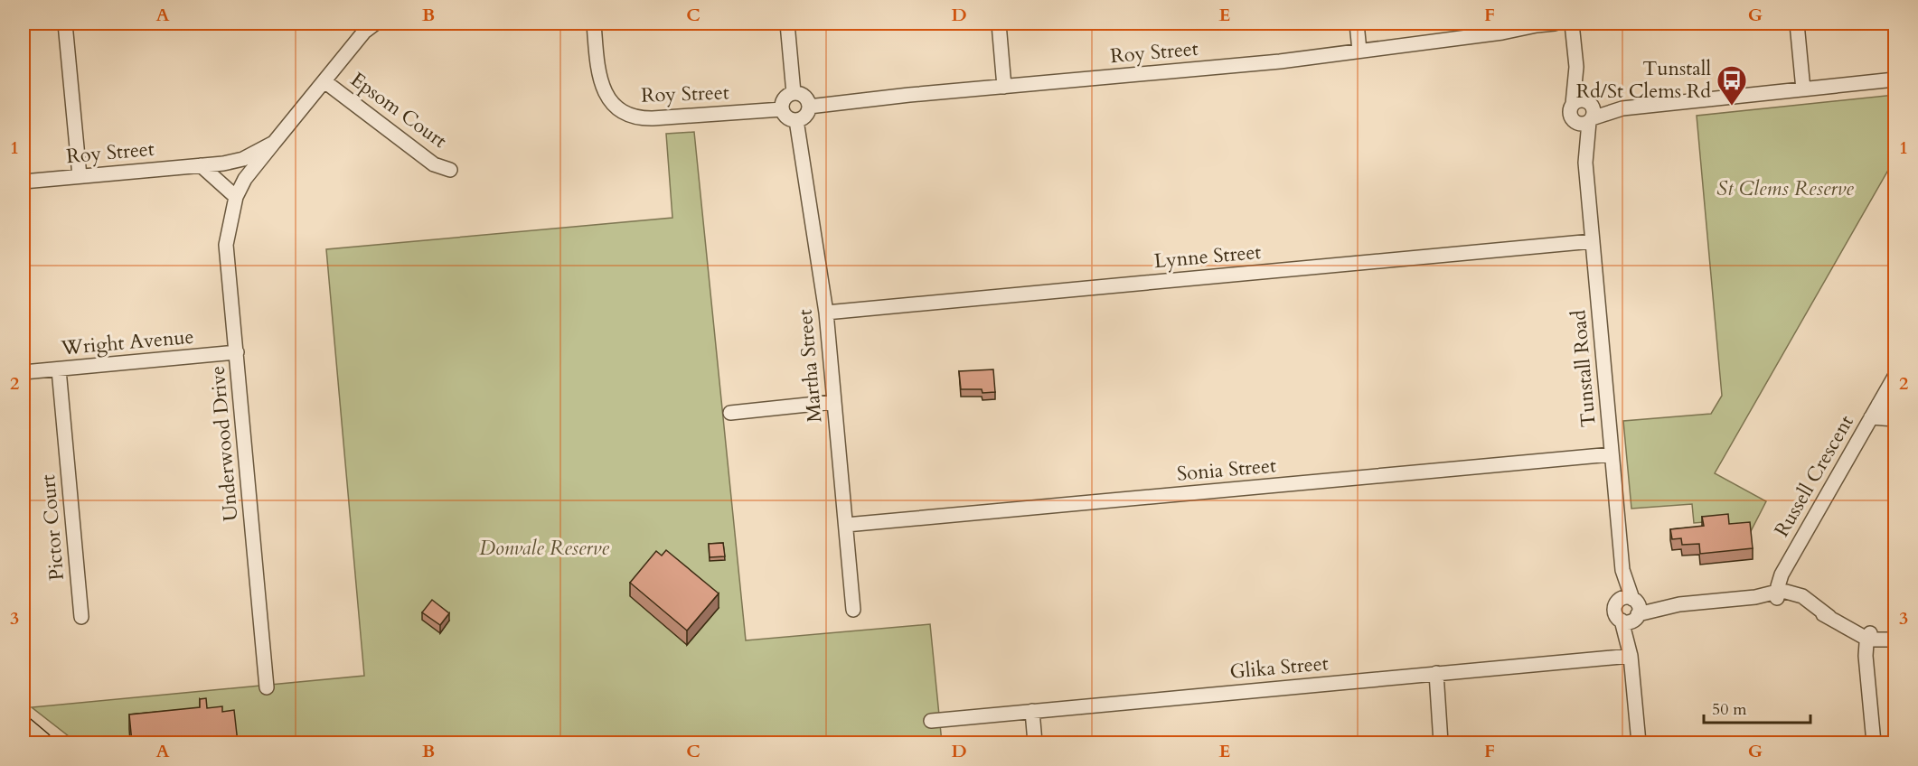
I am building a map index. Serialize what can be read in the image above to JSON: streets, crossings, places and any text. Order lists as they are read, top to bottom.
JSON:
{
  "streets": {
    "street": [
      "Roy Street",
      "Epsom Court",
      "Lynne Street",
      "Wright Avenue",
      "Martha Street",
      "Tunstall Road",
      "Underwood Drive",
      "Sonia Street",
      "Russell Crescent",
      "Pictor Court",
      "Glika Street"
    ]
  },
  "crossings": [
    ["Roy Street", "Epsom Court"],
    ["Roy Street", "Martha Street"],
    ["Roy Street", "Tunstall Road"],
    ["Roy Street", "Underwood Drive"],
    ["Lynne Street", "Martha Street"],
    ["Lynne Street", "Tunstall Road"],
    ["Wright Avenue", "Underwood Drive"],
    ["Wright Avenue", "Pictor Court"],
    ["Martha Street", "Sonia Street"],
    ["Tunstall Road", "Sonia Street"],
    ["Tunstall Road", "Glika Street"]
  ],
  "parks": ["St Clems Reserve", "Donvale Reserve"],
  "places": {
    "bus stop": ["Tunstall Rd/St Clems Rd"]
  },
  "scale_bar": "50 m",
  "grid": {
    "columns": [
      "A",
      "B",
      "C",
      "D",
      "E",
      "F",
      "G"
    ],
    "rows": ["1", "2", "3"]
  }
}
